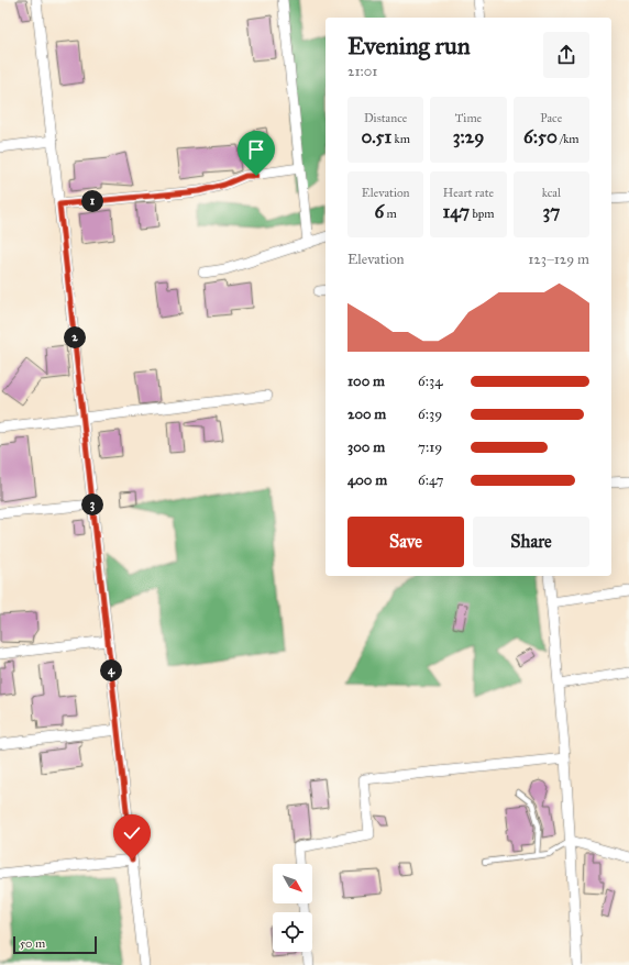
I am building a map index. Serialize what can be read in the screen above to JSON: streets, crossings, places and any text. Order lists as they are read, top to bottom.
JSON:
{
  "scale_bar": "50 m",
  "north": "bottom right",
  "page": {
    "heading": ["Evening run", "21:01"],
    "stats": [
      ["Distance", "0.51 km"],
      ["Time", "3:29"],
      ["Pace", "6:50 /km"],
      ["Elevation", "6 m"],
      ["Heart rate", "147 bpm"],
      ["kcal", "37"]
    ],
    "pins": [
      "1",
      "2",
      "3",
      "4"
    ],
    "chart": ["Elevation", "123–129 m"],
    "list": [
      {
        "name": "100 m",
        "note": "6:34"
      },
      {
        "name": "200 m",
        "note": "6:39"
      },
      {
        "name": "300 m",
        "note": "7:19"
      },
      {
        "name": "400 m",
        "note": "6:47"
      }
    ],
    "buttons": ["Save", "Share"],
    "scale": "50 m"
  }
}
